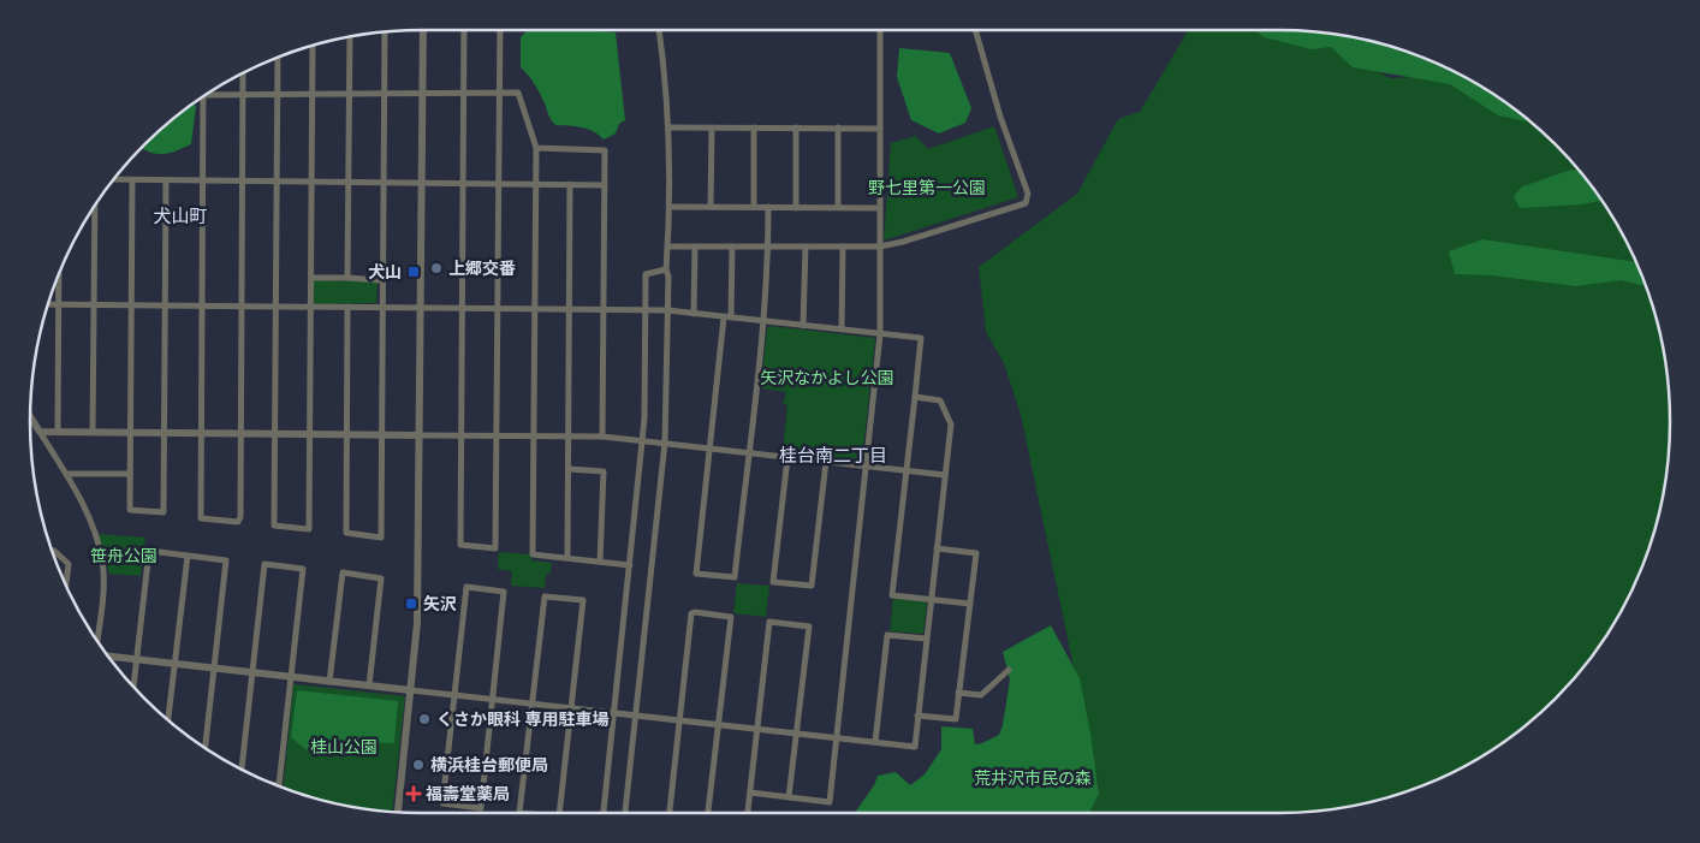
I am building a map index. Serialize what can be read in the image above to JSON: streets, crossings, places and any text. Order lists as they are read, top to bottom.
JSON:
{
  "districts": ["犬山町", "桂台南二丁目"],
  "parks": [
    "野七里第一公園",
    "矢沢なかよし公園",
    "笹舟公園",
    "桂山公園",
    "荒井沢市民の森"
  ],
  "places": {
    "other": ["上郷交番", "くさか眼科 専用駐車場", "横浜桂台郵便局"],
    "transit": ["犬山", "矢沢"],
    "health": ["福壽堂薬局"]
  }
}
